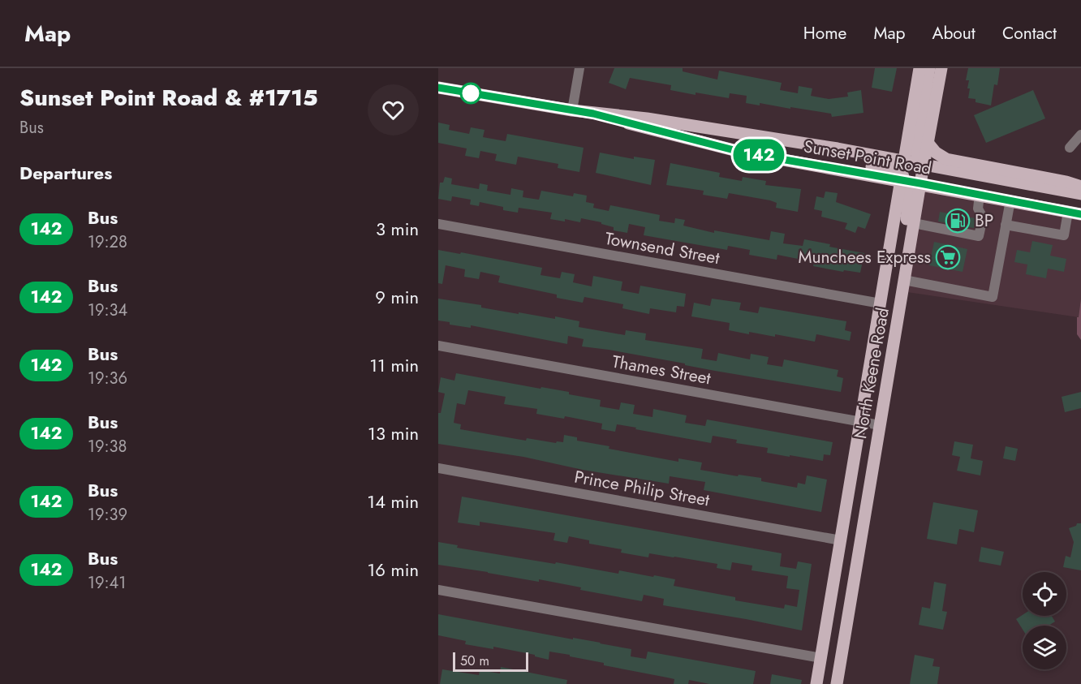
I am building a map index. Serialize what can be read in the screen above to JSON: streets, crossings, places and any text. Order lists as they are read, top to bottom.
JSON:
{
  "streets": {
    "main road": ["Sunset Point Road", "North Keene Road"],
    "street": ["Townsend Street", "Thames Street", "Prince Philip Street"]
  },
  "crossings": [
    ["Sunset Point Road", "North Keene Road"],
    ["Townsend Street", "North Keene Road"],
    ["Thames Street", "North Keene Road"],
    ["North Keene Road", "Prince Philip Street"]
  ],
  "places": {
    "fuel station": ["BP"],
    "supermarket": ["Munchees Express"]
  },
  "lines": ["bus line 142"],
  "scale_bar": "50 m",
  "page": {
    "header": "Map",
    "nav": [
      "Home",
      "Map",
      "About",
      "Contact"
    ],
    "heading": [
      ["Sunset Point Road & #1715", "Bus"],
      "Departures"
    ],
    "on_map": "142",
    "list": [
      {
        "mark": "142",
        "name": "Bus",
        "note": "19:28",
        "value": "3 min"
      },
      {
        "mark": "142",
        "name": "Bus",
        "note": "19:34",
        "value": "9 min"
      },
      {
        "mark": "142",
        "name": "Bus",
        "note": "19:36",
        "value": "11 min"
      },
      {
        "mark": "142",
        "name": "Bus",
        "note": "19:38",
        "value": "13 min"
      },
      {
        "mark": "142",
        "name": "Bus",
        "note": "19:39",
        "value": "14 min"
      },
      {
        "mark": "142",
        "name": "Bus",
        "note": "19:41",
        "value": "16 min"
      }
    ],
    "scale": "50 m"
  }
}
